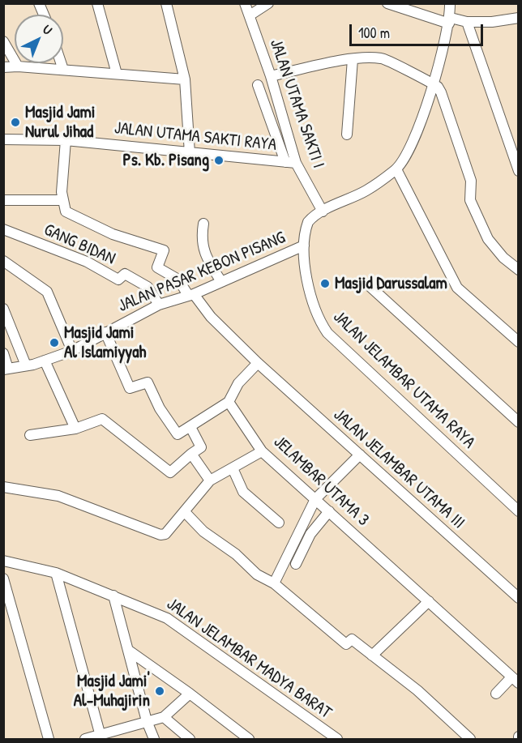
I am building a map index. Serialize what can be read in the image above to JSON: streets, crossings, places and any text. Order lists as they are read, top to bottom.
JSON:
{
  "streets": {
    "street": [
      "JALAN UTAMA SAKTI I",
      "JALAN UTAMA SAKTI RAYA",
      "GANG BIDAN",
      "JALAN PASAR KEBON PISANG",
      "JALAN JELAMBAR UTAMA RAYA",
      "JALAN JELAMBAR UTAMA III",
      "JELAMBAR UTAMA 3",
      "JALAN JELAMBAR MADYA BARAT"
    ]
  },
  "crossings": [
    ["JALAN UTAMA SAKTI I", "JALAN UTAMA SAKTI RAYA"],
    ["JALAN UTAMA SAKTI I", "JALAN JELAMBAR UTAMA RAYA"],
    ["GANG BIDAN", "JALAN PASAR KEBON PISANG"],
    ["JALAN PASAR KEBON PISANG", "JALAN JELAMBAR UTAMA RAYA"],
    ["JALAN PASAR KEBON PISANG", "JALAN JELAMBAR UTAMA III"]
  ],
  "places": [
    "Masjid Jami Nurul Jihad",
    "Ps. Kb. Pisang",
    "Masjid Darussalam",
    "Masjid Jami Al Islamiyyah",
    "Masjid Jami' Al-Muhajirin"
  ],
  "scale_bar": "100 m",
  "north": "top right"
}
